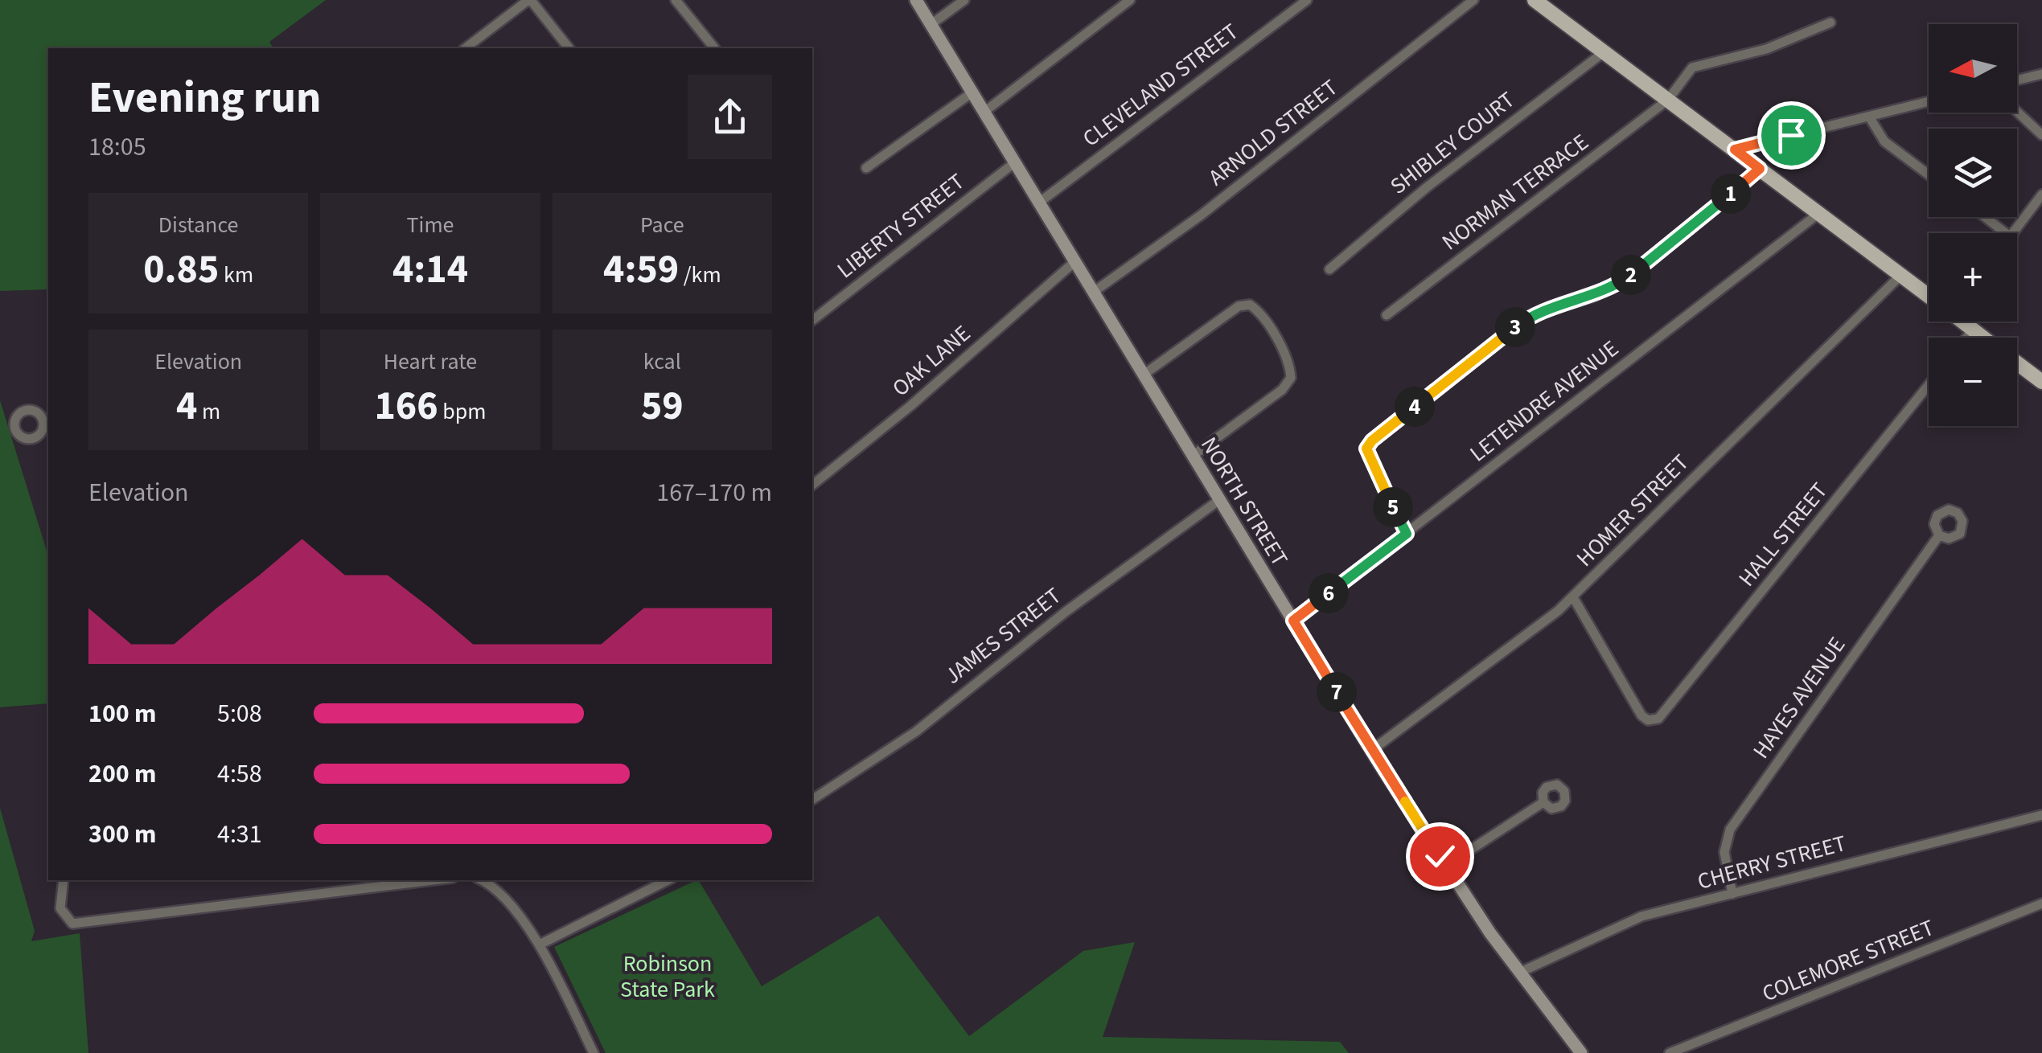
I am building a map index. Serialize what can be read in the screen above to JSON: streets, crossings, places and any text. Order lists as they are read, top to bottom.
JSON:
{
  "streets": {
    "main road": ["NORTH STREET"],
    "street": [
      "CLEVELAND STREET",
      "ARNOLD STREET",
      "SHIBLEY COURT",
      "NORMAN TERRACE",
      "LIBERTY STREET",
      "OAK LANE",
      "LETENDRE AVENUE",
      "HOMER STREET",
      "HALL STREET",
      "JAMES STREET",
      "HAYES AVENUE",
      "CHERRY STREET",
      "COLEMORE STREET"
    ]
  },
  "crossings": [
    ["CLEVELAND STREET", "NORTH STREET"],
    ["ARNOLD STREET", "NORTH STREET"],
    ["LIBERTY STREET", "NORTH STREET"],
    ["OAK LANE", "NORTH STREET"],
    ["LETENDRE AVENUE", "NORTH STREET"],
    ["NORTH STREET", "HOMER STREET"],
    ["NORTH STREET", "JAMES STREET"],
    ["NORTH STREET", "CHERRY STREET"],
    ["HOMER STREET", "HALL STREET"],
    ["HAYES AVENUE", "CHERRY STREET"]
  ],
  "parks": ["Robinson State Park"],
  "north": "left",
  "page": {
    "map_buttons": ["+", "−"],
    "heading": ["Evening run", "18:05"],
    "pins": [
      "1",
      "2",
      "3",
      "4",
      "5",
      "6",
      "7"
    ],
    "stats": [
      ["Distance", "0.85 km"],
      ["Time", "4:14"],
      ["Pace", "4:59 /km"],
      ["Elevation", "4 m"],
      ["Heart rate", "166 bpm"],
      ["kcal", "59"]
    ],
    "chart": ["Elevation", "167–170 m"],
    "list": [
      {
        "name": "100 m",
        "note": "5:08"
      },
      {
        "name": "200 m",
        "note": "4:58"
      },
      {
        "name": "300 m",
        "note": "4:31"
      }
    ]
  }
}
